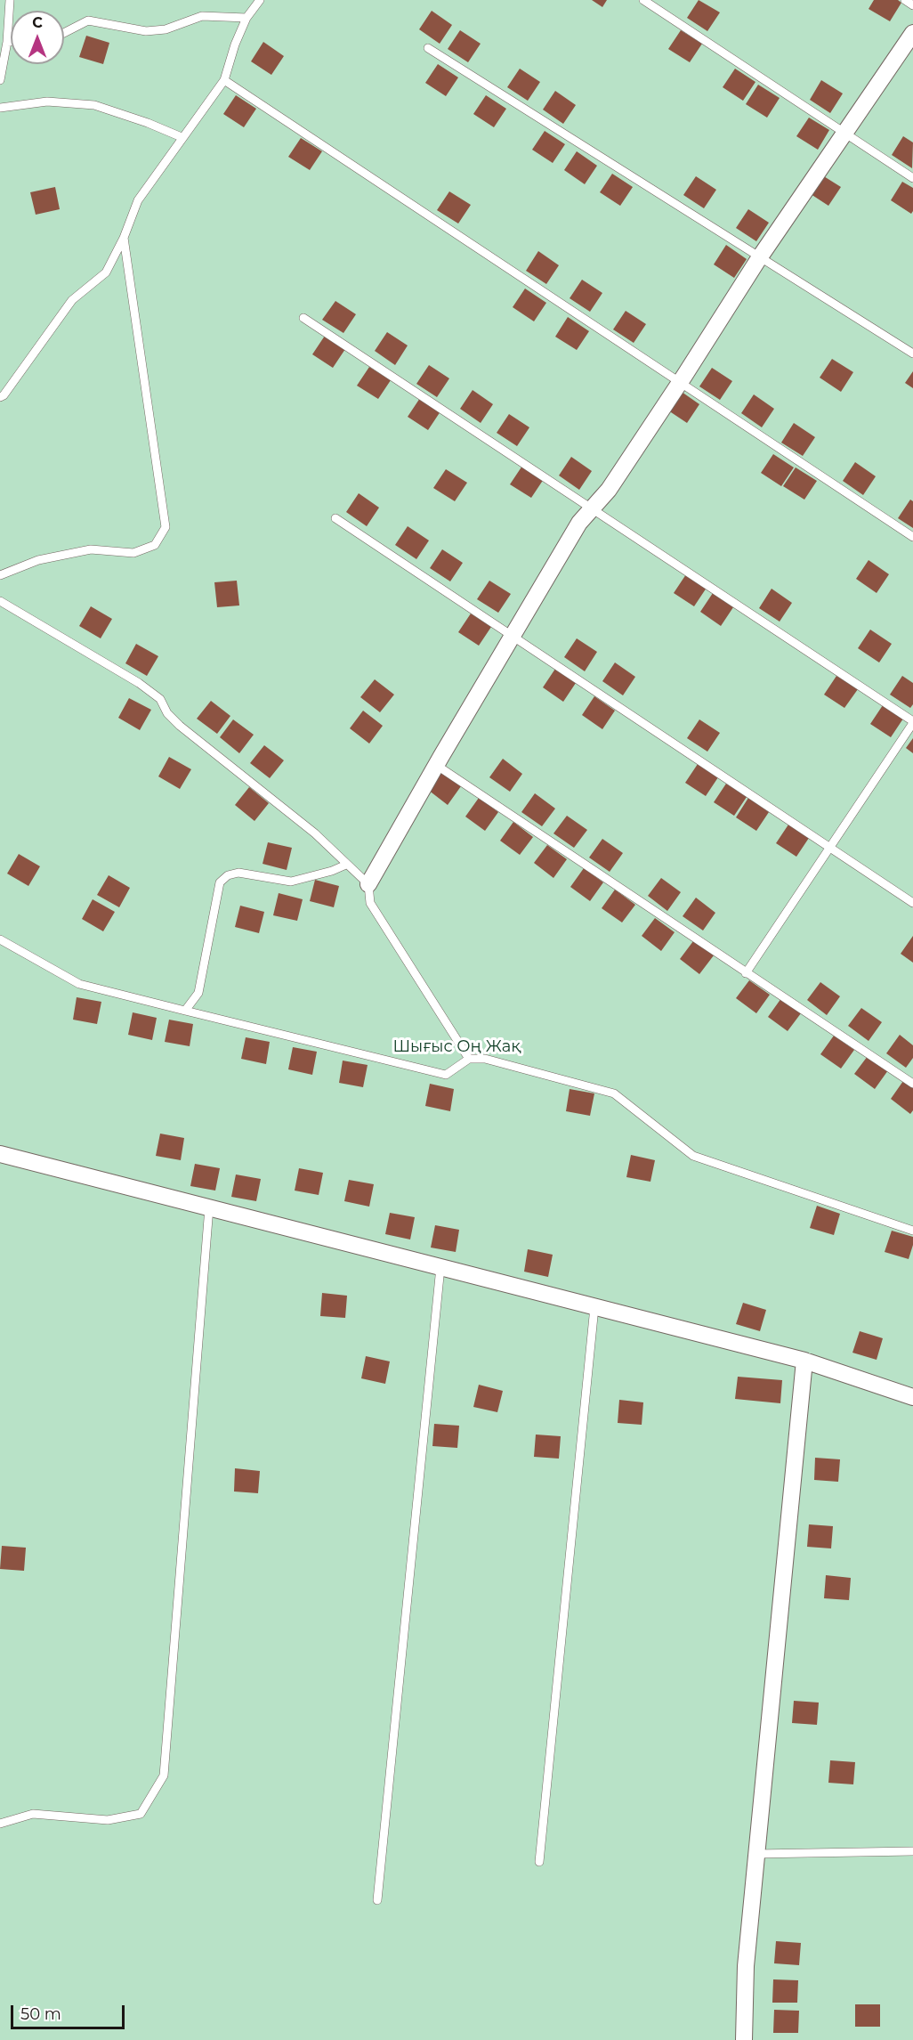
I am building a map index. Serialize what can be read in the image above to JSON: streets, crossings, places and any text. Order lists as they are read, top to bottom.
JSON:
{
  "parks": ["Шығыс Оң Жақ"],
  "scale_bar": "50 m",
  "north": "top"
}
